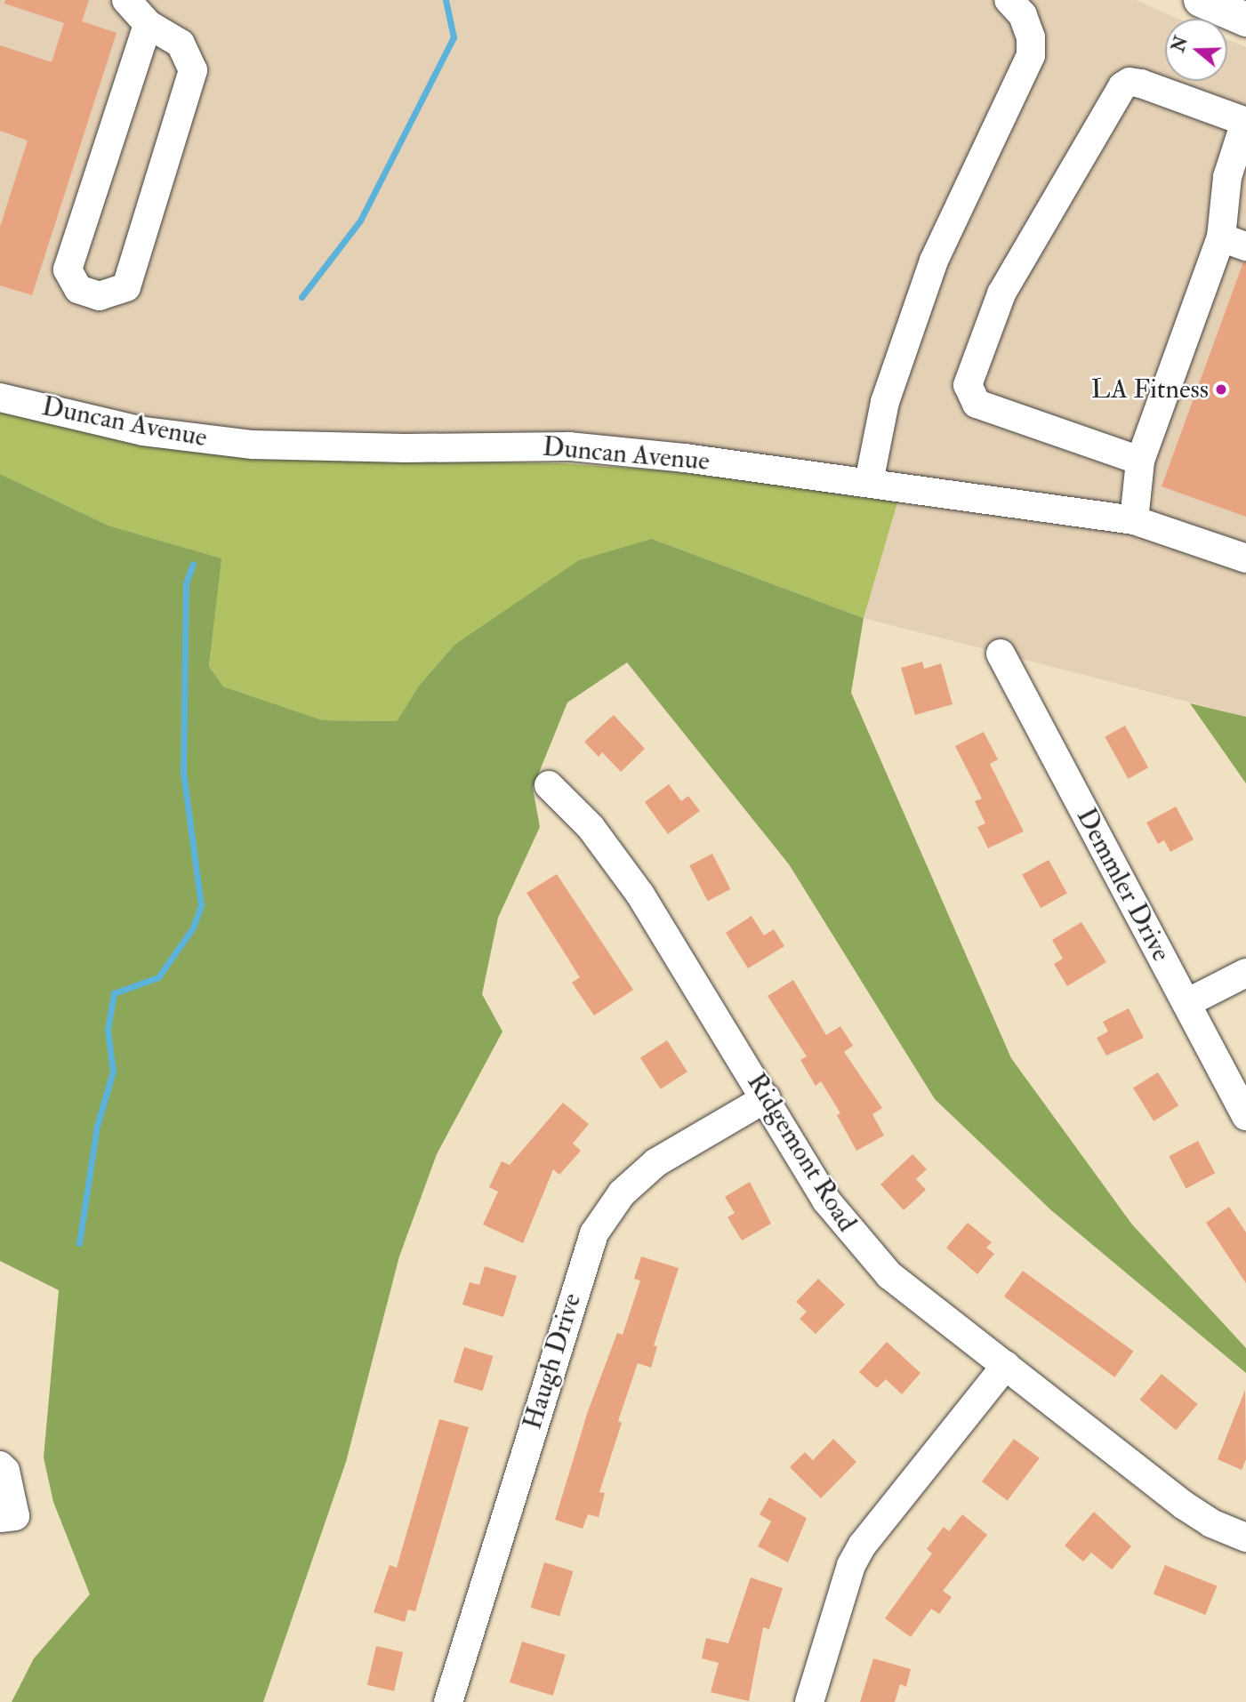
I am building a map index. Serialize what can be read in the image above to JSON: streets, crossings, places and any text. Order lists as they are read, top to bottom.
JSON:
{
  "streets": {
    "street": [
      "Duncan Avenue",
      "Demmler Drive",
      "Ridgemont Road",
      "Haugh Drive"
    ]
  },
  "crossings": [
    ["Ridgemont Road", "Haugh Drive"]
  ],
  "places": ["LA Fitness"],
  "north": "left"
}
